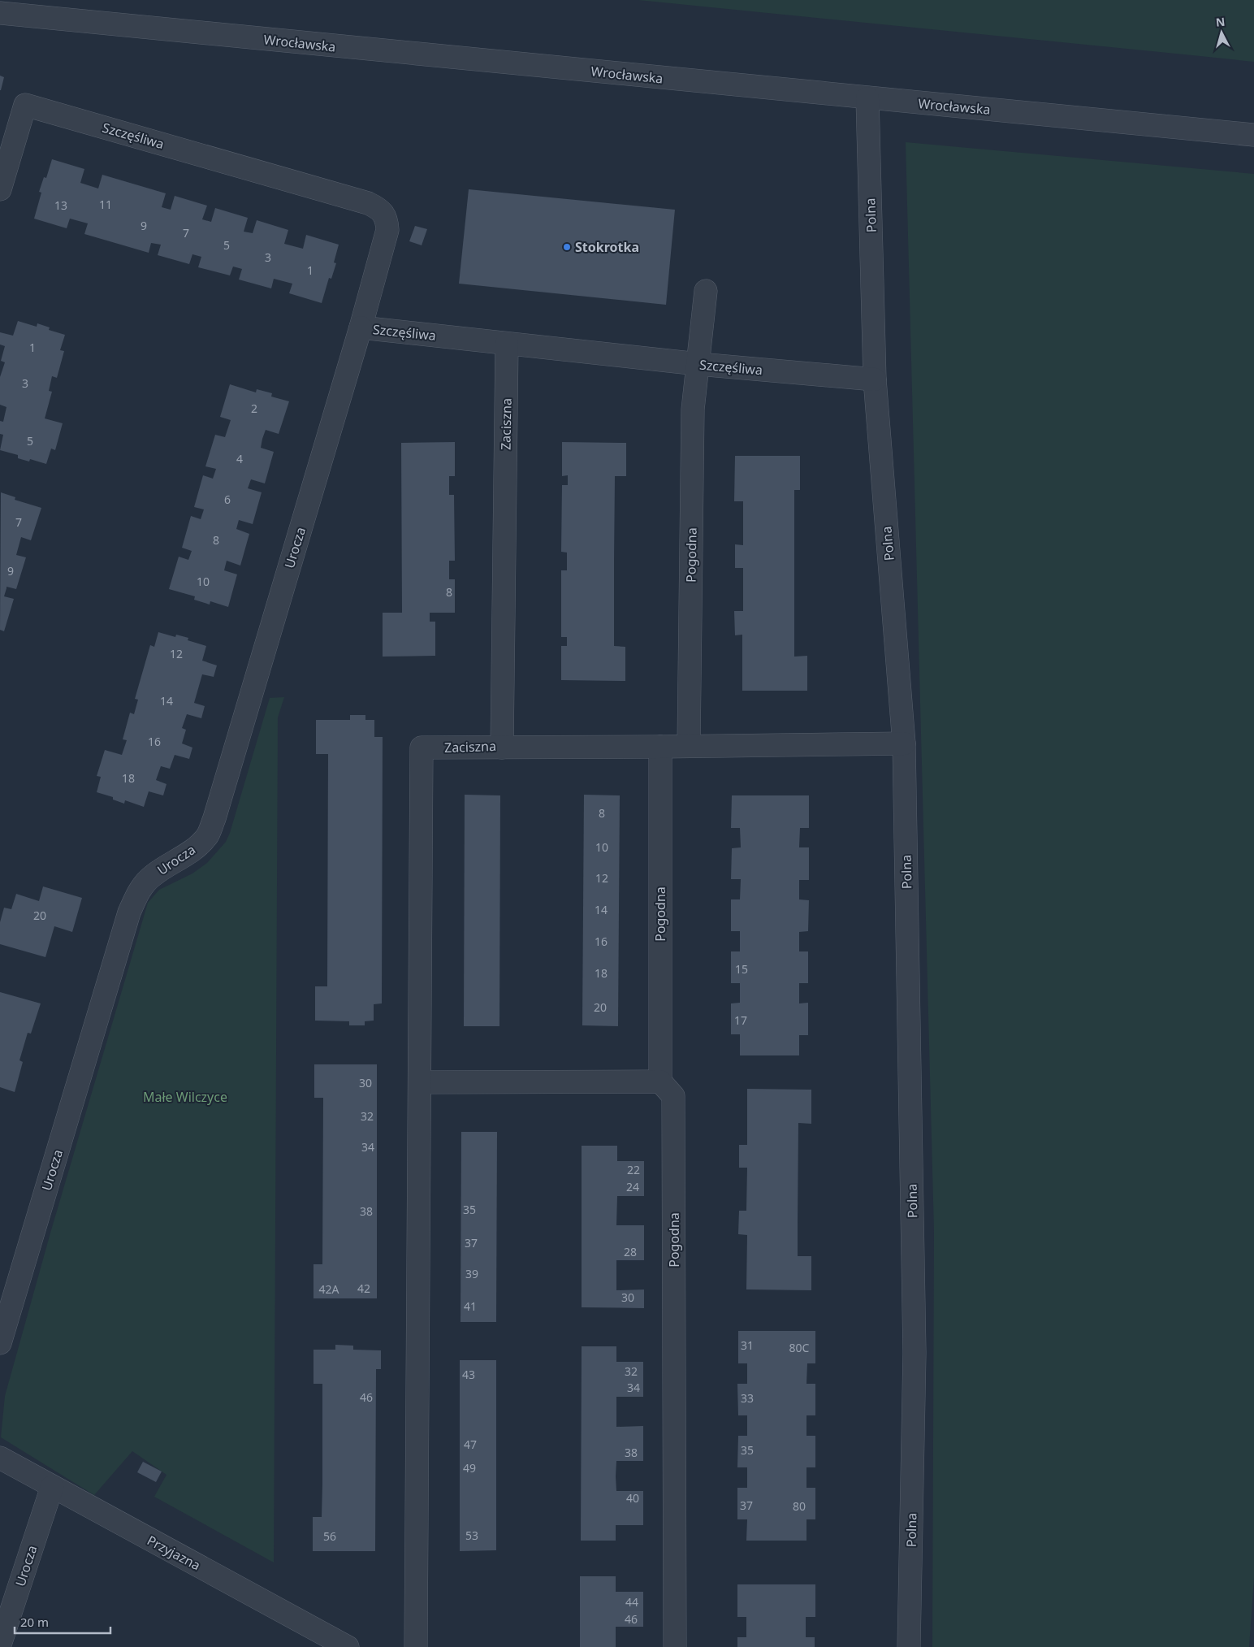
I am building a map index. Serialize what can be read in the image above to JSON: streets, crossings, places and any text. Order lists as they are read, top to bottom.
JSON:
{
  "streets": {
    "street": [
      "Wrocławska",
      "Szczęśliwa",
      "Polna",
      "Zaciszna",
      "Urocza",
      "Pogodna",
      "Przyjazna"
    ]
  },
  "crossings": [
    ["Wrocławska", "Polna"],
    ["Szczęśliwa", "Polna"],
    ["Szczęśliwa", "Zaciszna"],
    ["Szczęśliwa", "Urocza"],
    ["Szczęśliwa", "Pogodna"],
    ["Urocza", "Przyjazna"]
  ],
  "parks": ["Małe Wilczyce"],
  "places": ["Stokrotka"],
  "house_numbers": [
    "11",
    "13",
    "9",
    "7",
    "5",
    "3",
    "1",
    "1",
    "3",
    "2",
    "5",
    "4",
    "6",
    "7",
    "8",
    "9",
    "10",
    "8",
    "12",
    "14",
    "16",
    "18",
    "8",
    "10",
    "12",
    "14",
    "20",
    "16",
    "15",
    "18",
    "20",
    "17",
    "30",
    "32",
    "34",
    "22",
    "24",
    "35",
    "38",
    "37",
    "28",
    "39",
    "42",
    "42A",
    "30",
    "41",
    "31",
    "80C",
    "32",
    "43",
    "34",
    "46",
    "33",
    "47",
    "35",
    "38",
    "49",
    "40",
    "37",
    "80",
    "53",
    "56",
    "44",
    "46"
  ],
  "scale_bar": "20 m",
  "north": "top"
}
